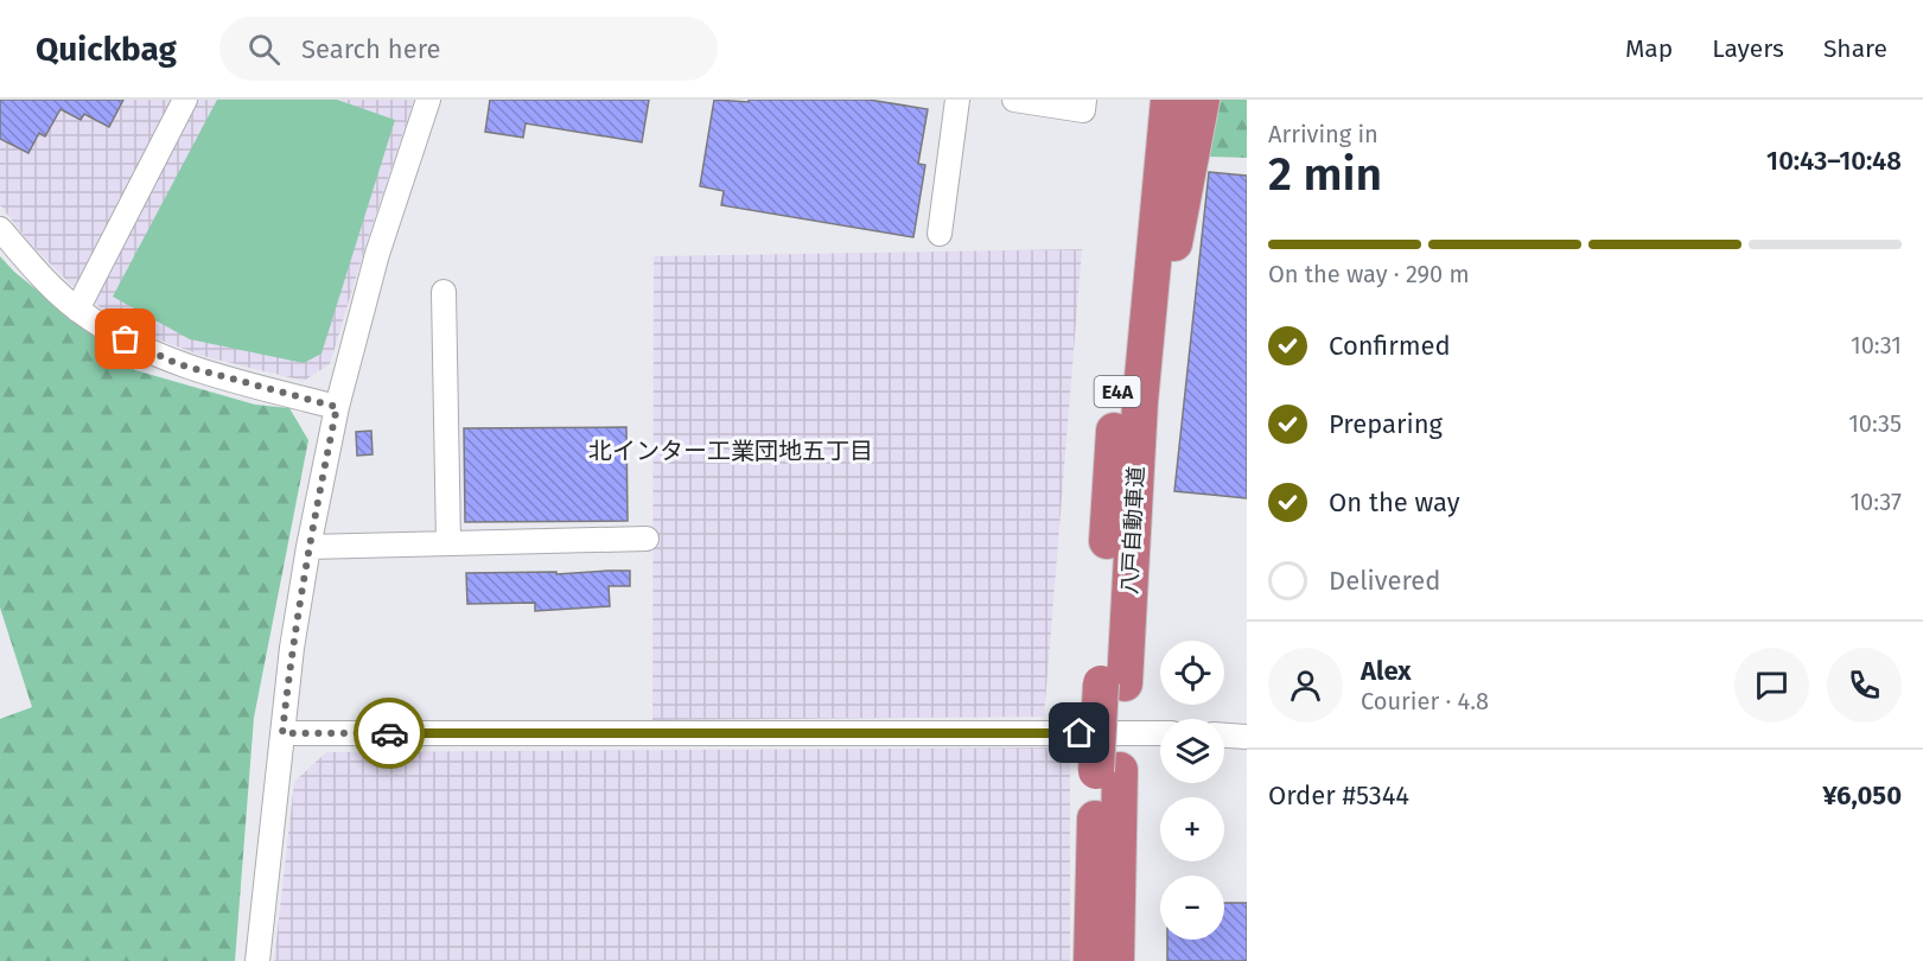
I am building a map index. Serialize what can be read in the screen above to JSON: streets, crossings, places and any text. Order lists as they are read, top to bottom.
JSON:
{
  "streets": {
    "highway": ["E4A", "八戸自動車道"]
  },
  "districts": ["北インター工業団地五丁目"],
  "page": {
    "header": "Quickbag",
    "search": "Search here",
    "nav": ["Map", "Layers", "Share"],
    "heading": ["2 min", "Arriving in", "10:43–10:48"],
    "panel": [
      "Alex",
      "Courier · 4.8",
      "Order #5344",
      "¥6,050"
    ],
    "bar": "On the way · 290 m",
    "list": [
      ["Confirmed", "10:31"],
      ["Preparing", "10:35"],
      ["On the way", "10:37"],
      "Delivered"
    ],
    "map_buttons": ["+", "−"]
  }
}
